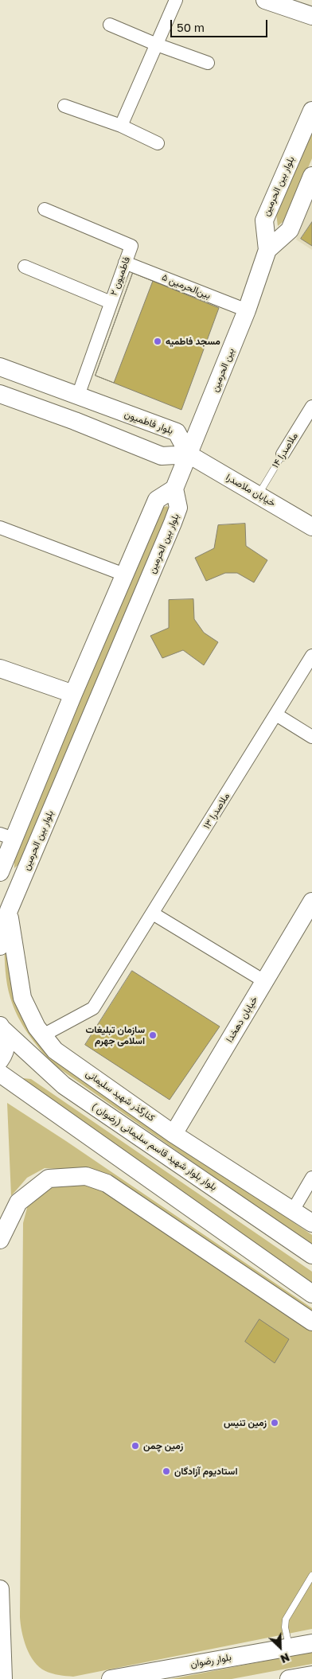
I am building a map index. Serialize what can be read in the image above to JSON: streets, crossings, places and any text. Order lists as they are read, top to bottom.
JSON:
{
  "streets": {
    "main road": [
      "بلوار بین الحرمین",
      "بین الحرمین",
      "بلوار فاطمیون",
      "خیابان ملاصدرا",
      "خیابان دهخدا",
      "کنارگذر شهید سلیمانی",
      "بلوار بلوار شهید قاسم سلیمانی (رضوان )",
      "بلوار رضوان"
    ],
    "street": [
      "فاطمیون ۲",
      "بین‌الحرمین ۵",
      "ملاصدرا ۱۴",
      "ملاصدرا ۱۳"
    ]
  },
  "crossings": [
    ["بلوار بین الحرمین", "بین الحرمین"],
    ["بلوار بین الحرمین", "کنارگذر شهید سلیمانی"],
    ["فاطمیون ۲", "بین‌الحرمین ۵"],
    ["فاطمیون ۲", "بلوار فاطمیون"],
    ["بین‌الحرمین ۵", "بین الحرمین"],
    ["بین الحرمین", "بلوار فاطمیون"],
    ["بین الحرمین", "خیابان ملاصدرا"],
    ["بلوار فاطمیون", "خیابان ملاصدرا"],
    ["ملاصدرا ۱۴", "خیابان ملاصدرا"],
    ["ملاصدرا ۱۳", "کنارگذر شهید سلیمانی"],
    ["خیابان دهخدا", "کنارگذر شهید سلیمانی"]
  ],
  "places": [
    "مسجد فاطمیه",
    "سازمان تبلیغات اسلامی جهرم",
    "زمین تنیس",
    "زمین چمن",
    "استادیوم آزادگان"
  ],
  "scale_bar": "50 m",
  "north": "bottom right"
}
